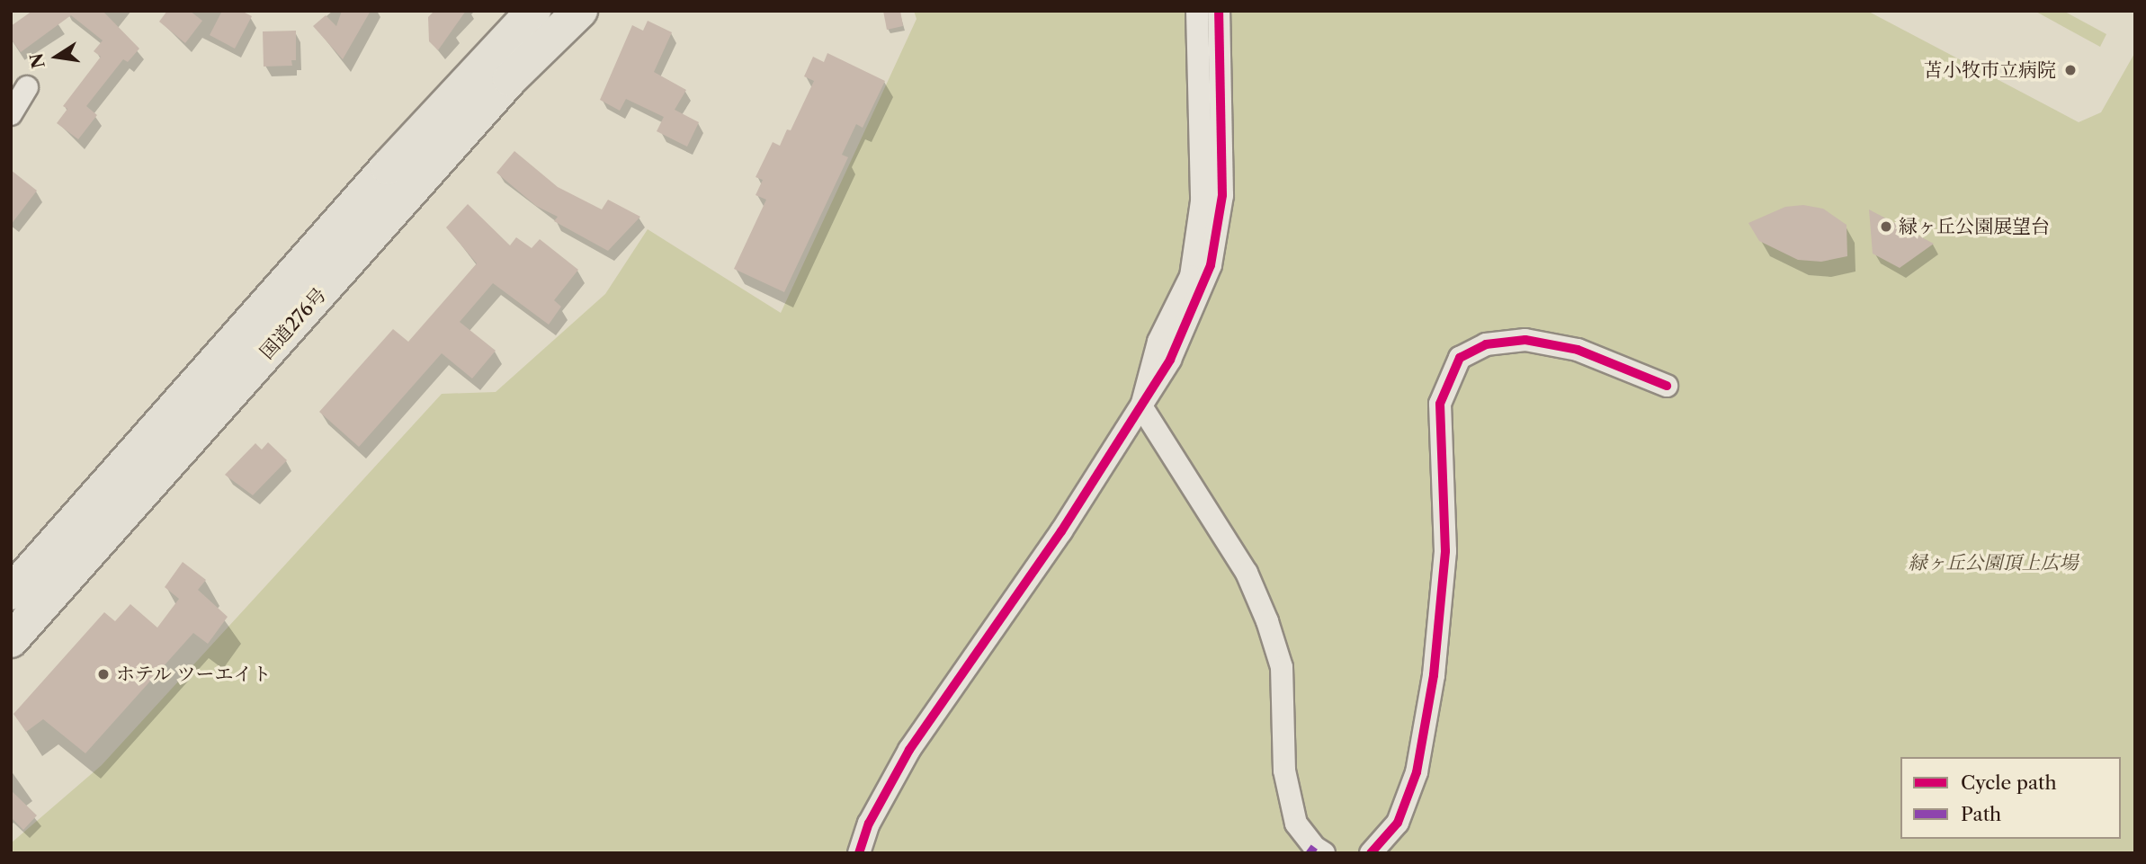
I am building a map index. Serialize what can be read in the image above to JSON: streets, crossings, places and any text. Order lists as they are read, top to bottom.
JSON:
{
  "streets": {
    "highway": ["国道276号"]
  },
  "parks": ["緑ヶ丘公園頂上広場"],
  "places": ["苫小牧市立病院", "緑ヶ丘公園展望台", "ホテル ツーエイト"],
  "legend": ["Cycle path", "Path"],
  "north": "left"
}
